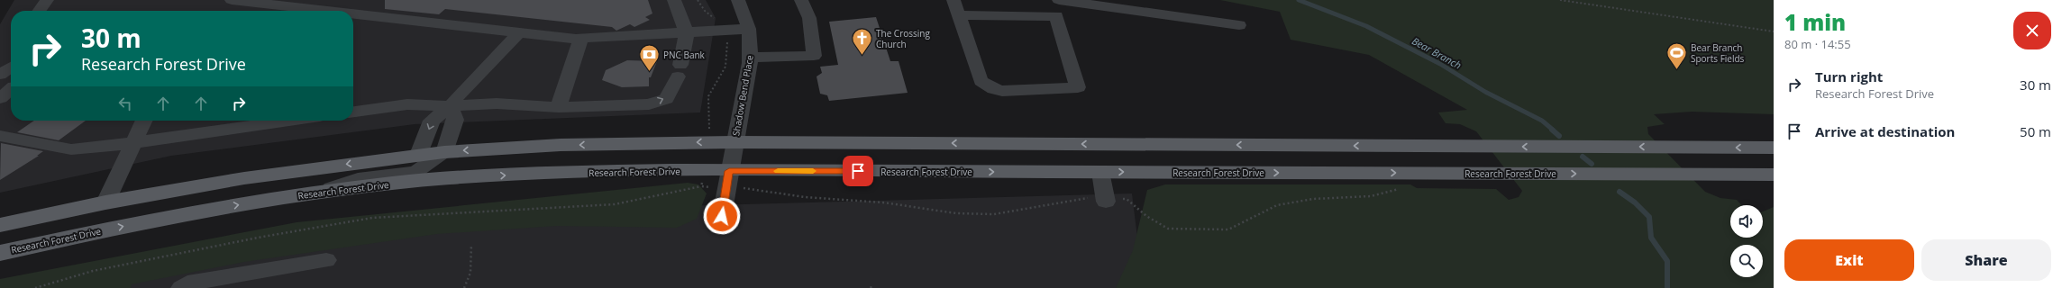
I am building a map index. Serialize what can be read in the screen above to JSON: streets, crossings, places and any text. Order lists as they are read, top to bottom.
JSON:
{
  "streets": {
    "main road": ["Research Forest Drive"],
    "street": ["Shadow Bend Place"]
  },
  "crossings": [
    ["Shadow Bend Place", "Research Forest Drive"]
  ],
  "water": ["Bear Branch"],
  "places": {
    "church": ["The Crossing Church"],
    "sports": ["Bear Branch Sports Fields"],
    "bank": ["PNC Bank"]
  },
  "page": {
    "heading": ["1 min", "80 m · 14:55"],
    "turn": ["30 m", "Research Forest Drive"],
    "list": [
      {
        "name": "Turn right",
        "note": "Research Forest Drive",
        "value": "30 m"
      },
      {
        "name": "Arrive at destination",
        "value": "50 m"
      }
    ],
    "buttons": ["Exit", "Share"]
  }
}
